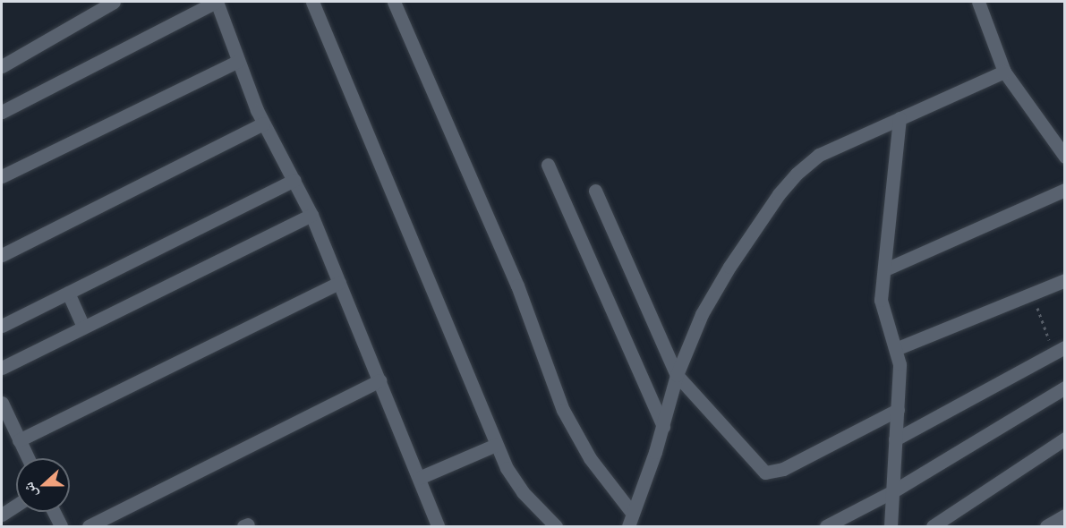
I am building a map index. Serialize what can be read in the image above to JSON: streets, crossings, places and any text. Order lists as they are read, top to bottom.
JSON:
{
  "north": "left"
}
